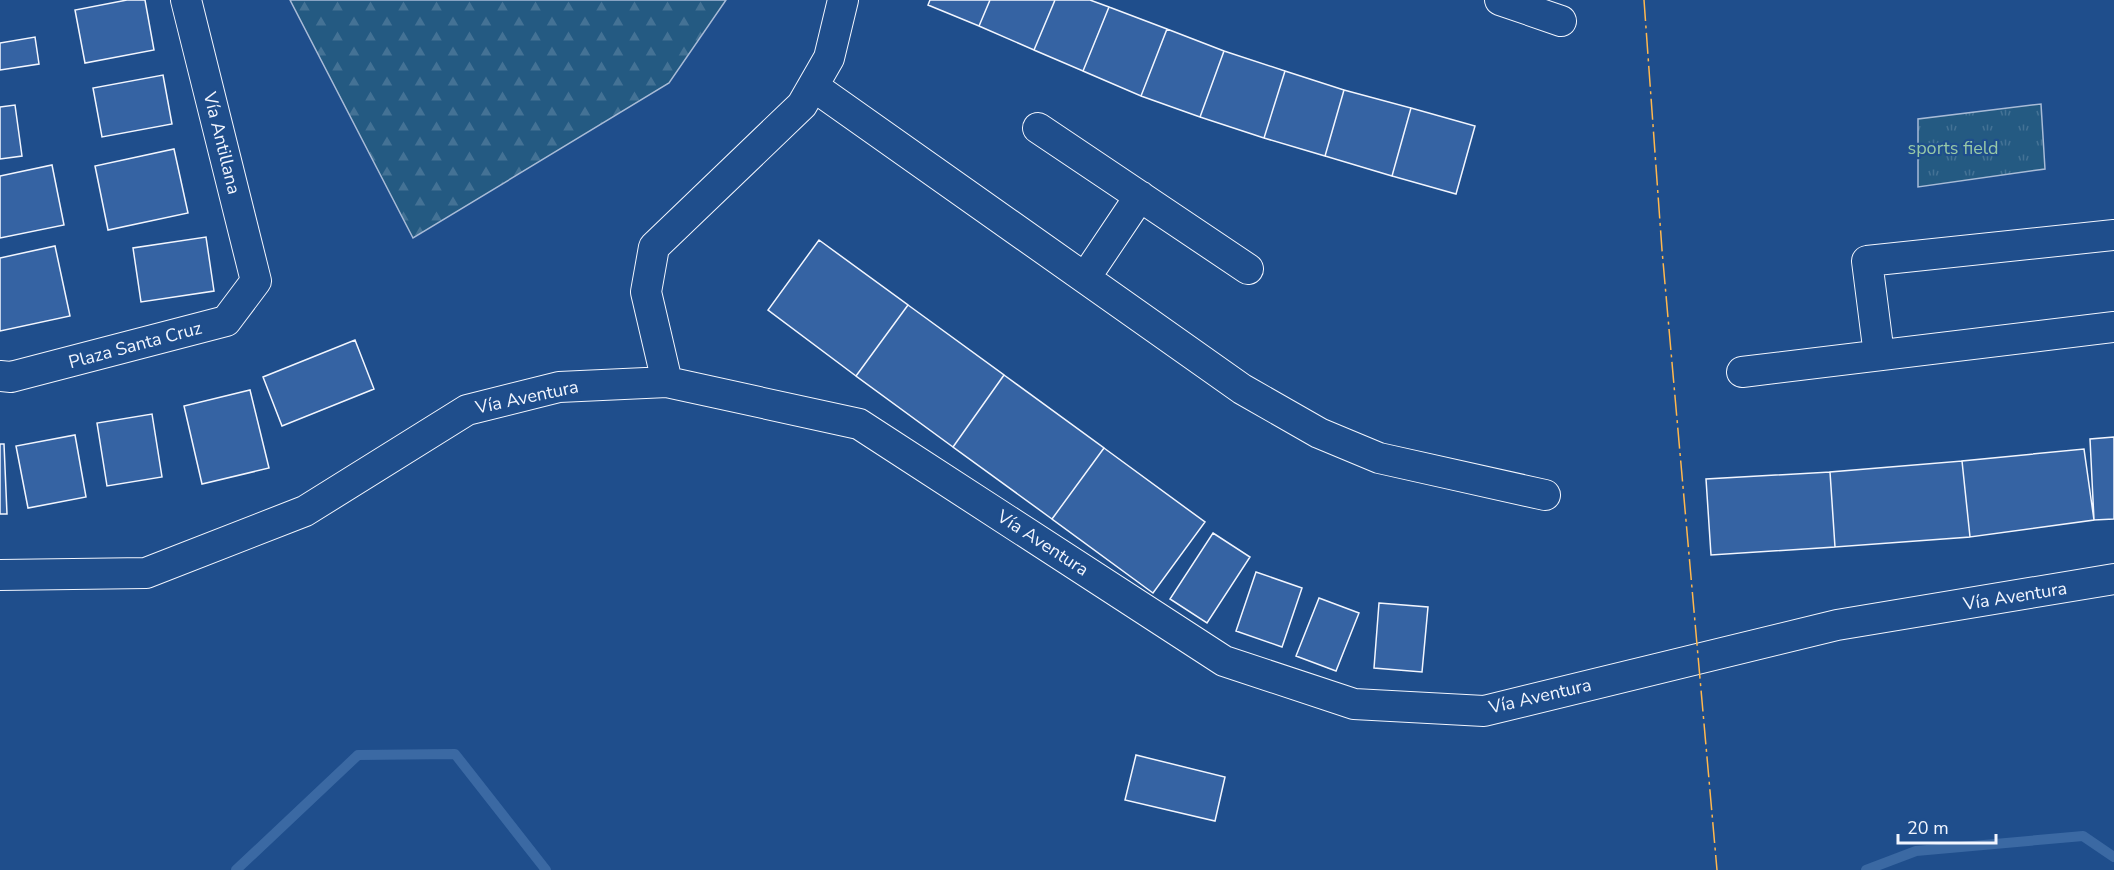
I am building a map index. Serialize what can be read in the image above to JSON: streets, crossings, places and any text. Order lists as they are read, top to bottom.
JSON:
{
  "streets": {
    "street": ["Vía Antillana", "Plaza Santa Cruz", "Vía Aventura"]
  },
  "crossings": [
    ["Vía Antillana", "Plaza Santa Cruz"]
  ],
  "parks": ["sports field"],
  "scale_bar": "20 m"
}
